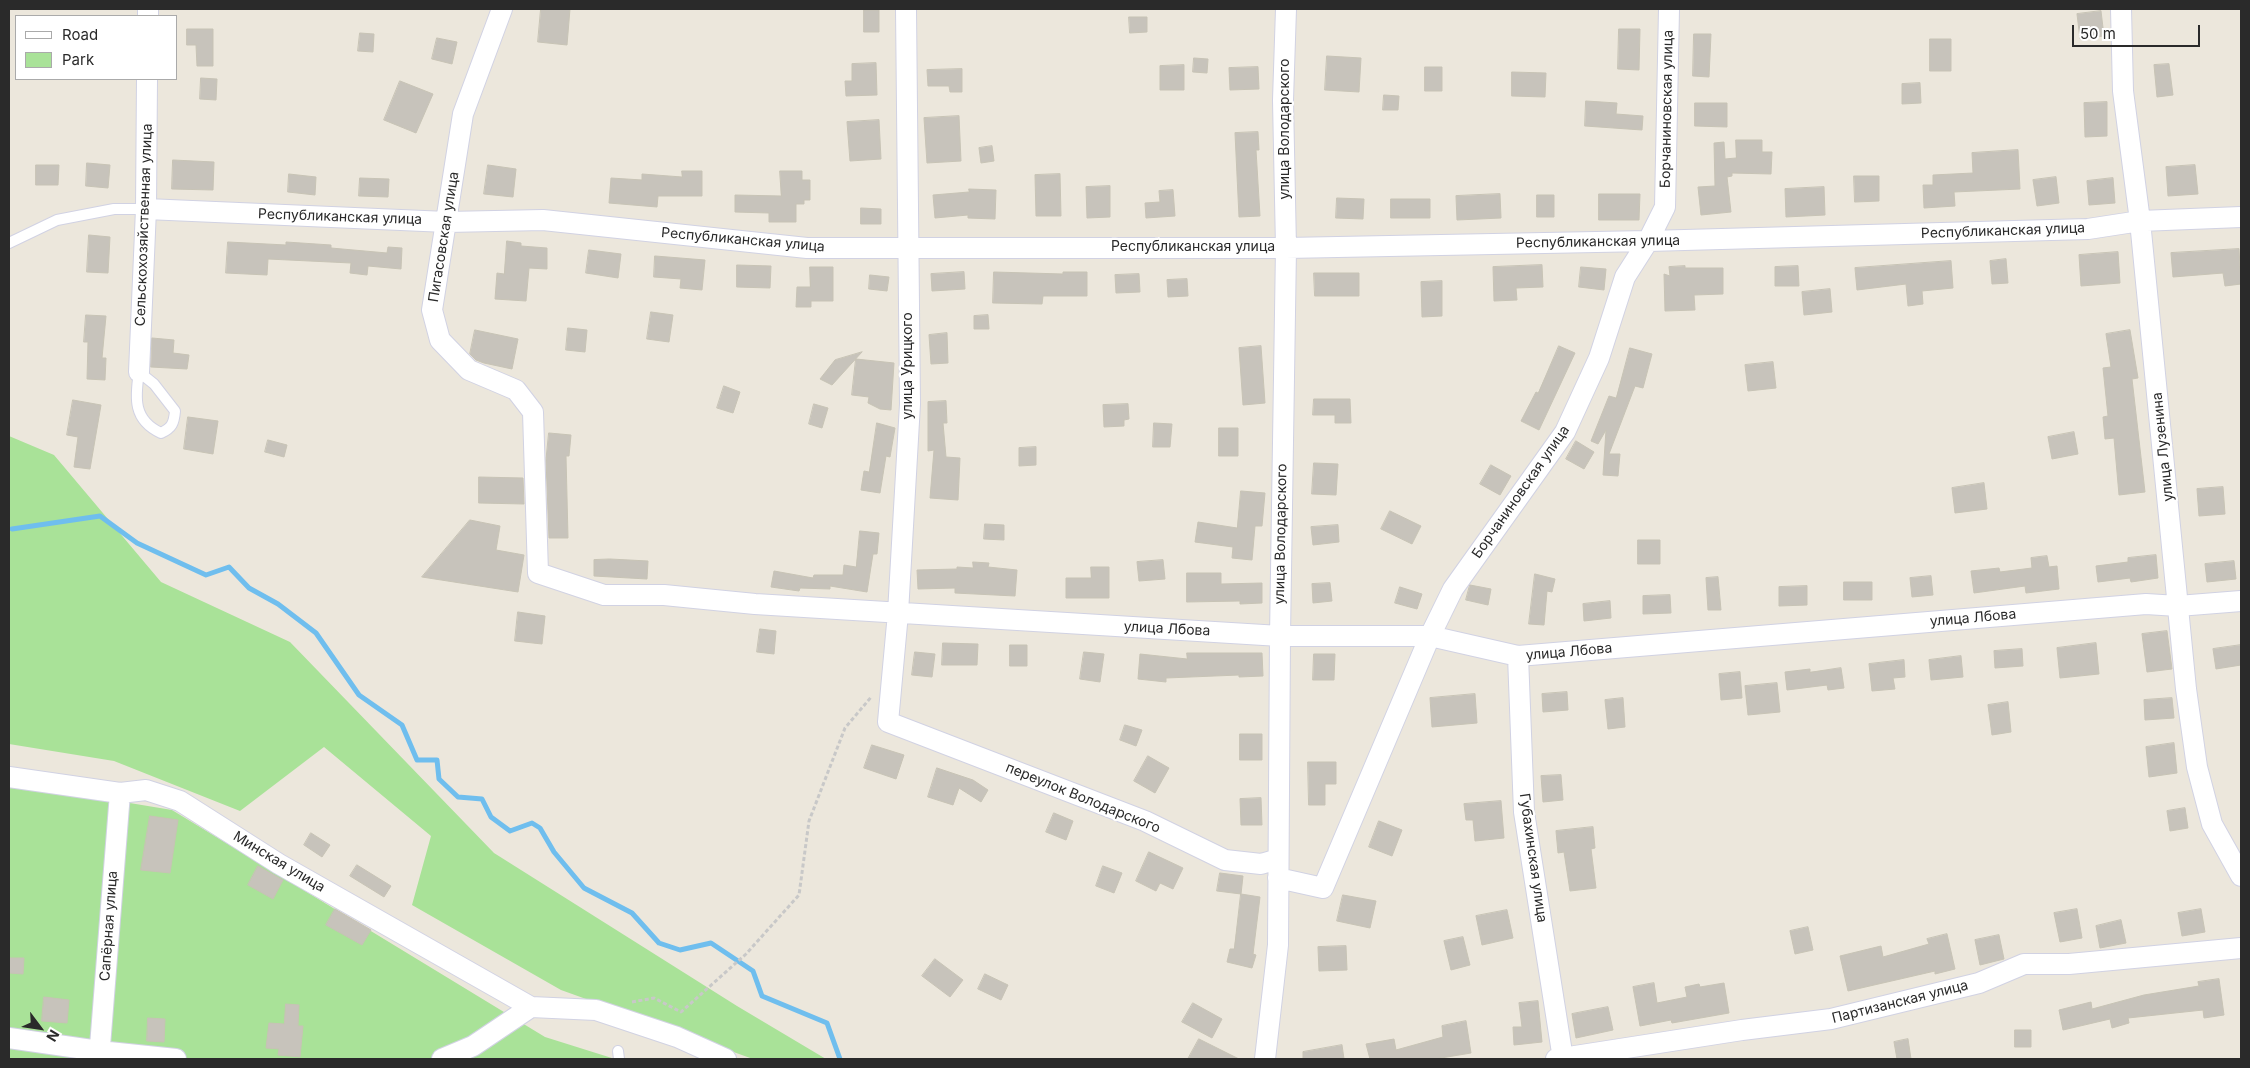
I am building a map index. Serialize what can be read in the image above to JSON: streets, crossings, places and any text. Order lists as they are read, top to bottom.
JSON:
{
  "streets": {
    "street": [
      "Борчаниновская улица",
      "улица Володарского",
      "Республиканская улица",
      "Сельскохозяйственная улица",
      "Пигасовская улица",
      "улица Урицкого",
      "улица Лузенина",
      "улица Лбова",
      "переулок Володарского",
      "Губахинская улица",
      "Минская улица",
      "Сапёрная улица",
      "Партизанская улица"
    ]
  },
  "crossings": [
    ["Борчаниновская улица", "улица Володарского"],
    ["Борчаниновская улица", "Республиканская улица"],
    ["Борчаниновская улица", "улица Лбова"],
    ["Борчаниновская улица", "переулок Володарского"],
    ["улица Володарского", "Республиканская улица"],
    ["улица Володарского", "улица Лбова"],
    ["улица Володарского", "переулок Володарского"],
    ["Республиканская улица", "Сельскохозяйственная улица"],
    ["Республиканская улица", "Пигасовская улица"],
    ["Республиканская улица", "улица Урицкого"],
    ["Республиканская улица", "улица Лузенина"],
    ["Пигасовская улица", "улица Лбова"],
    ["улица Урицкого", "улица Лбова"],
    ["улица Урицкого", "переулок Володарского"],
    ["улица Лузенина", "улица Лбова"],
    ["улица Лбова", "Губахинская улица"],
    ["Губахинская улица", "Партизанская улица"],
    ["Минская улица", "Сапёрная улица"]
  ],
  "legend": ["Road", "Park"],
  "scale_bar": "50 m",
  "north": "bottom right"
}
